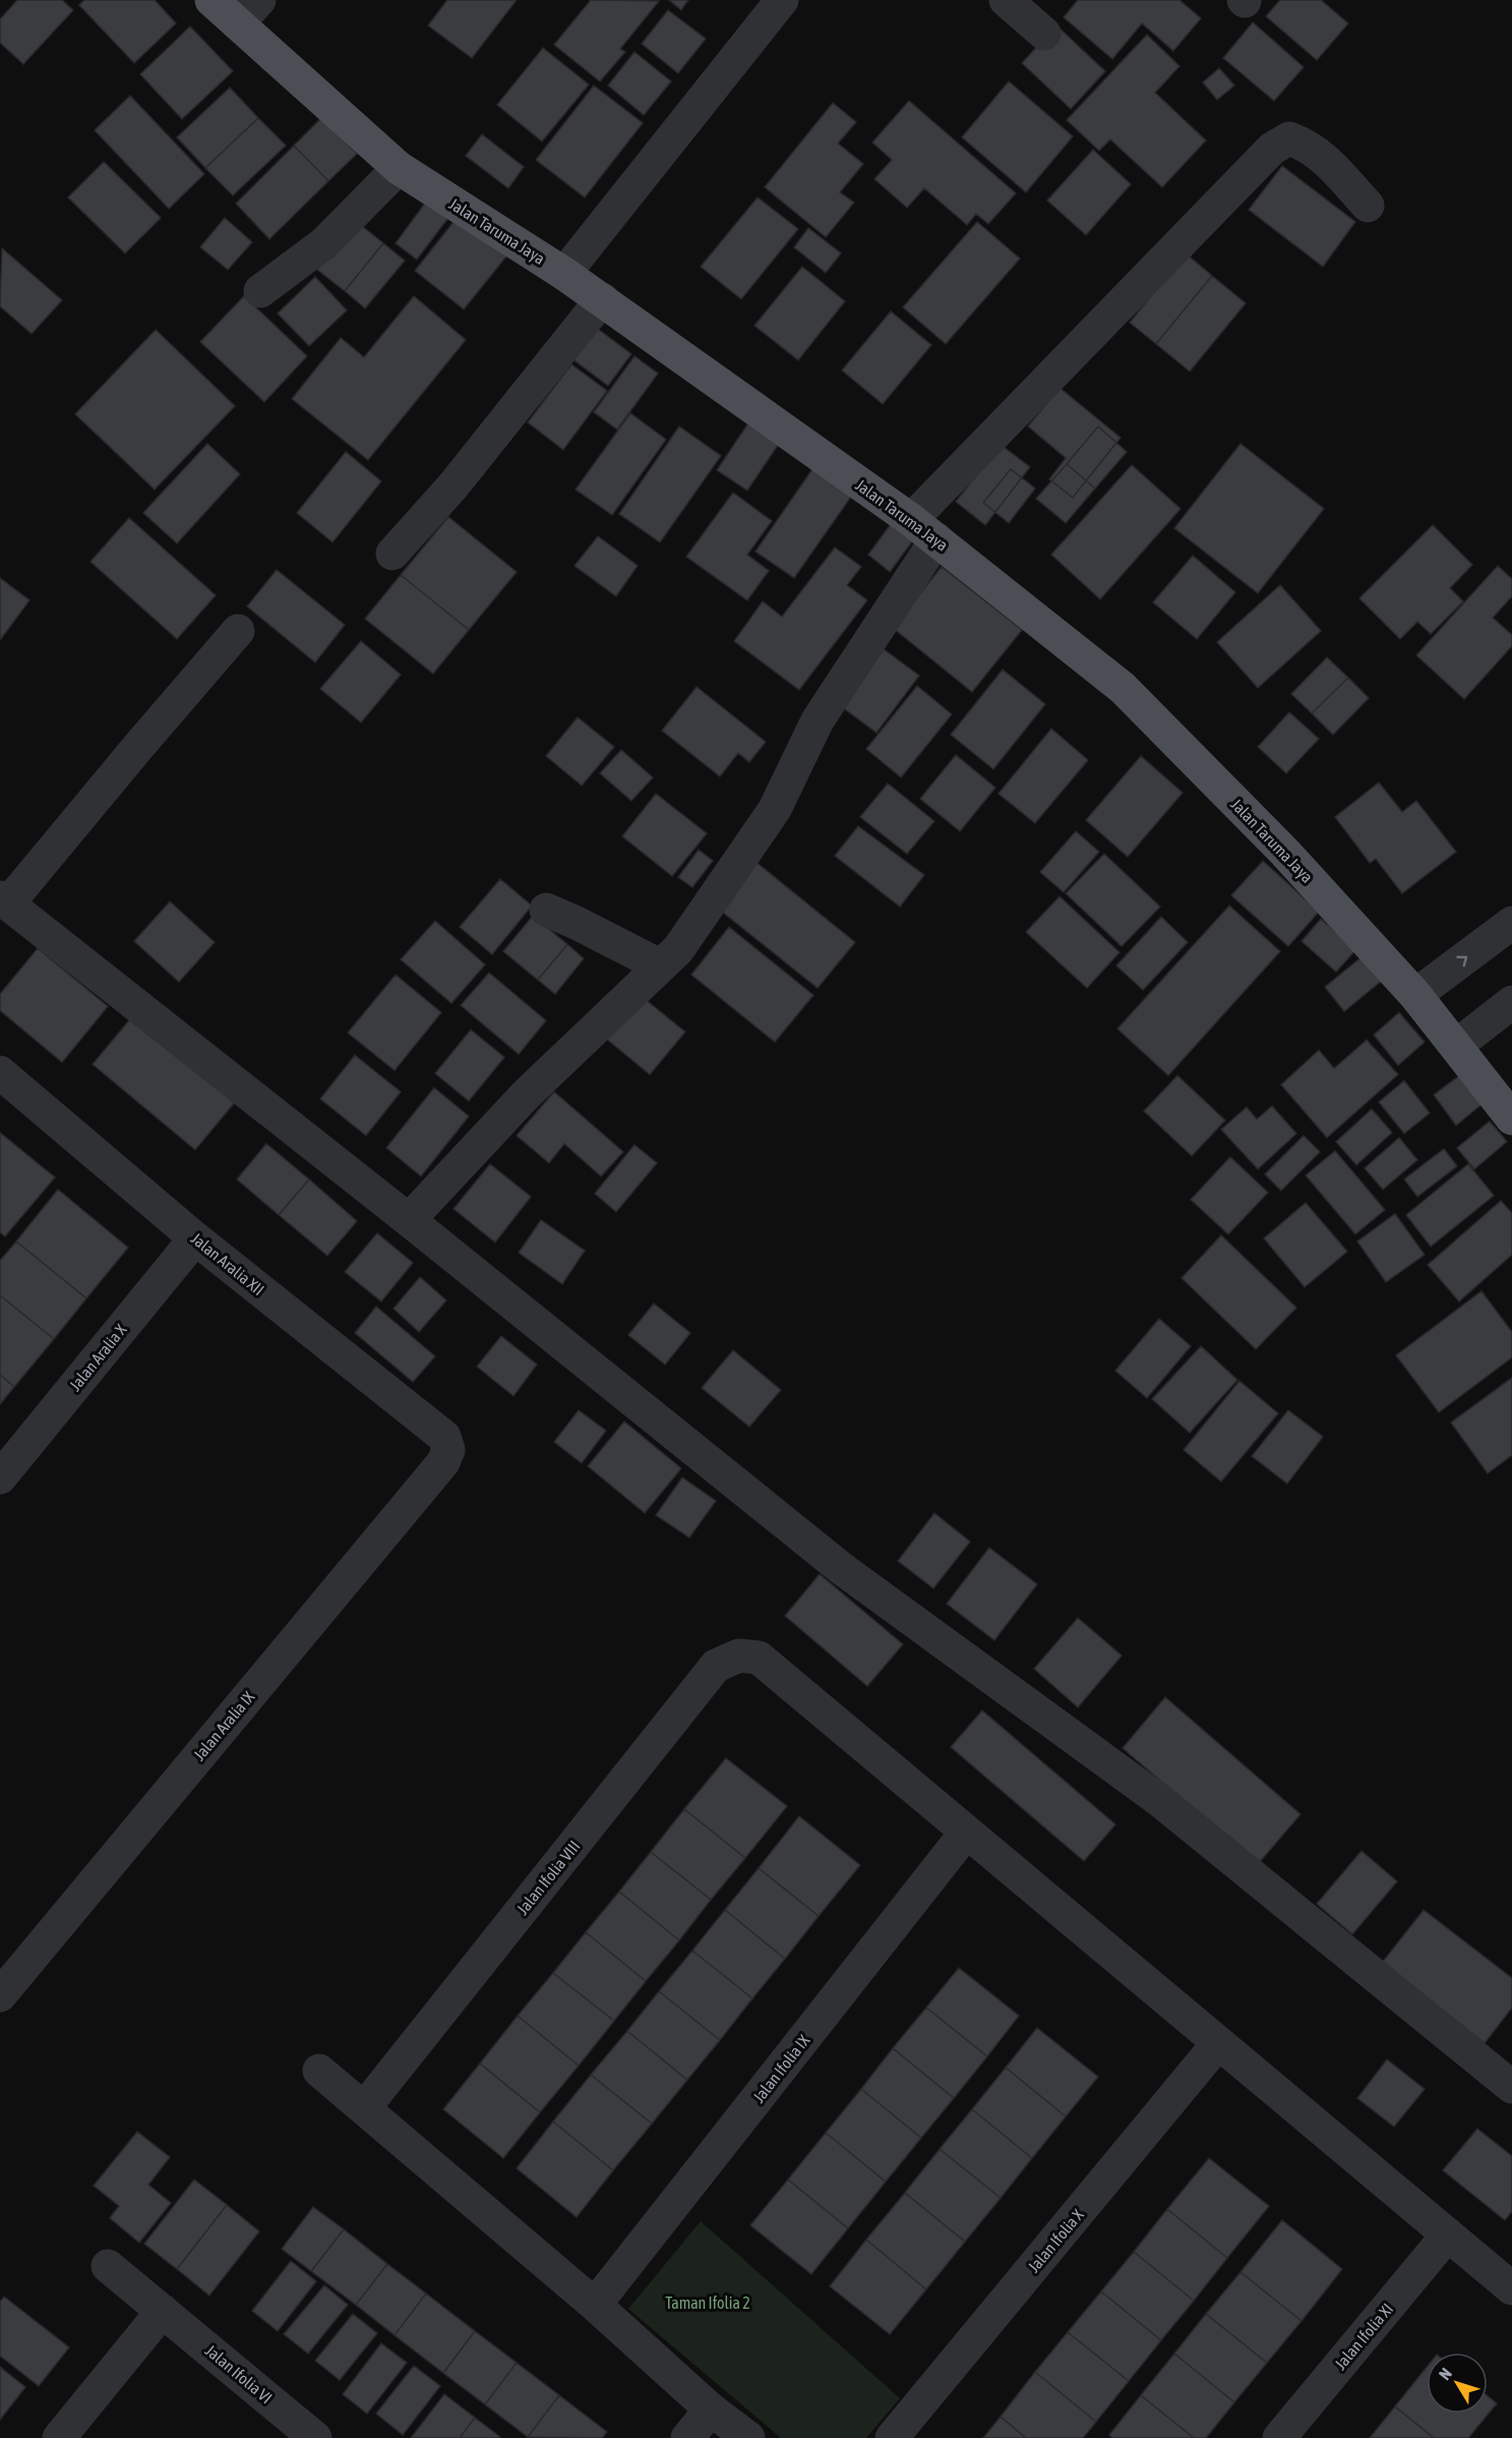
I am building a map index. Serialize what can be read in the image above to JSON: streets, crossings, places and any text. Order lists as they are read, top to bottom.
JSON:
{
  "streets": {
    "main road": ["Jalan Taruma Jaya"],
    "street": [
      "Jalan Aralia XII",
      "Jalan Aralia X",
      "Jalan Aralia IX",
      "Jalan Ifolia VIII",
      "Jalan Ifolia IX",
      "Jalan Ifolia X",
      "Jalan Ifolia XI",
      "Jalan Ifolia VI"
    ]
  },
  "crossings": [
    ["Jalan Aralia XII", "Jalan Aralia X"],
    ["Jalan Aralia XII", "Jalan Aralia IX"],
    ["Jalan Ifolia VIII", "Jalan Ifolia IX"]
  ],
  "parks": ["Taman Ifolia 2"],
  "north": "top left"
}
